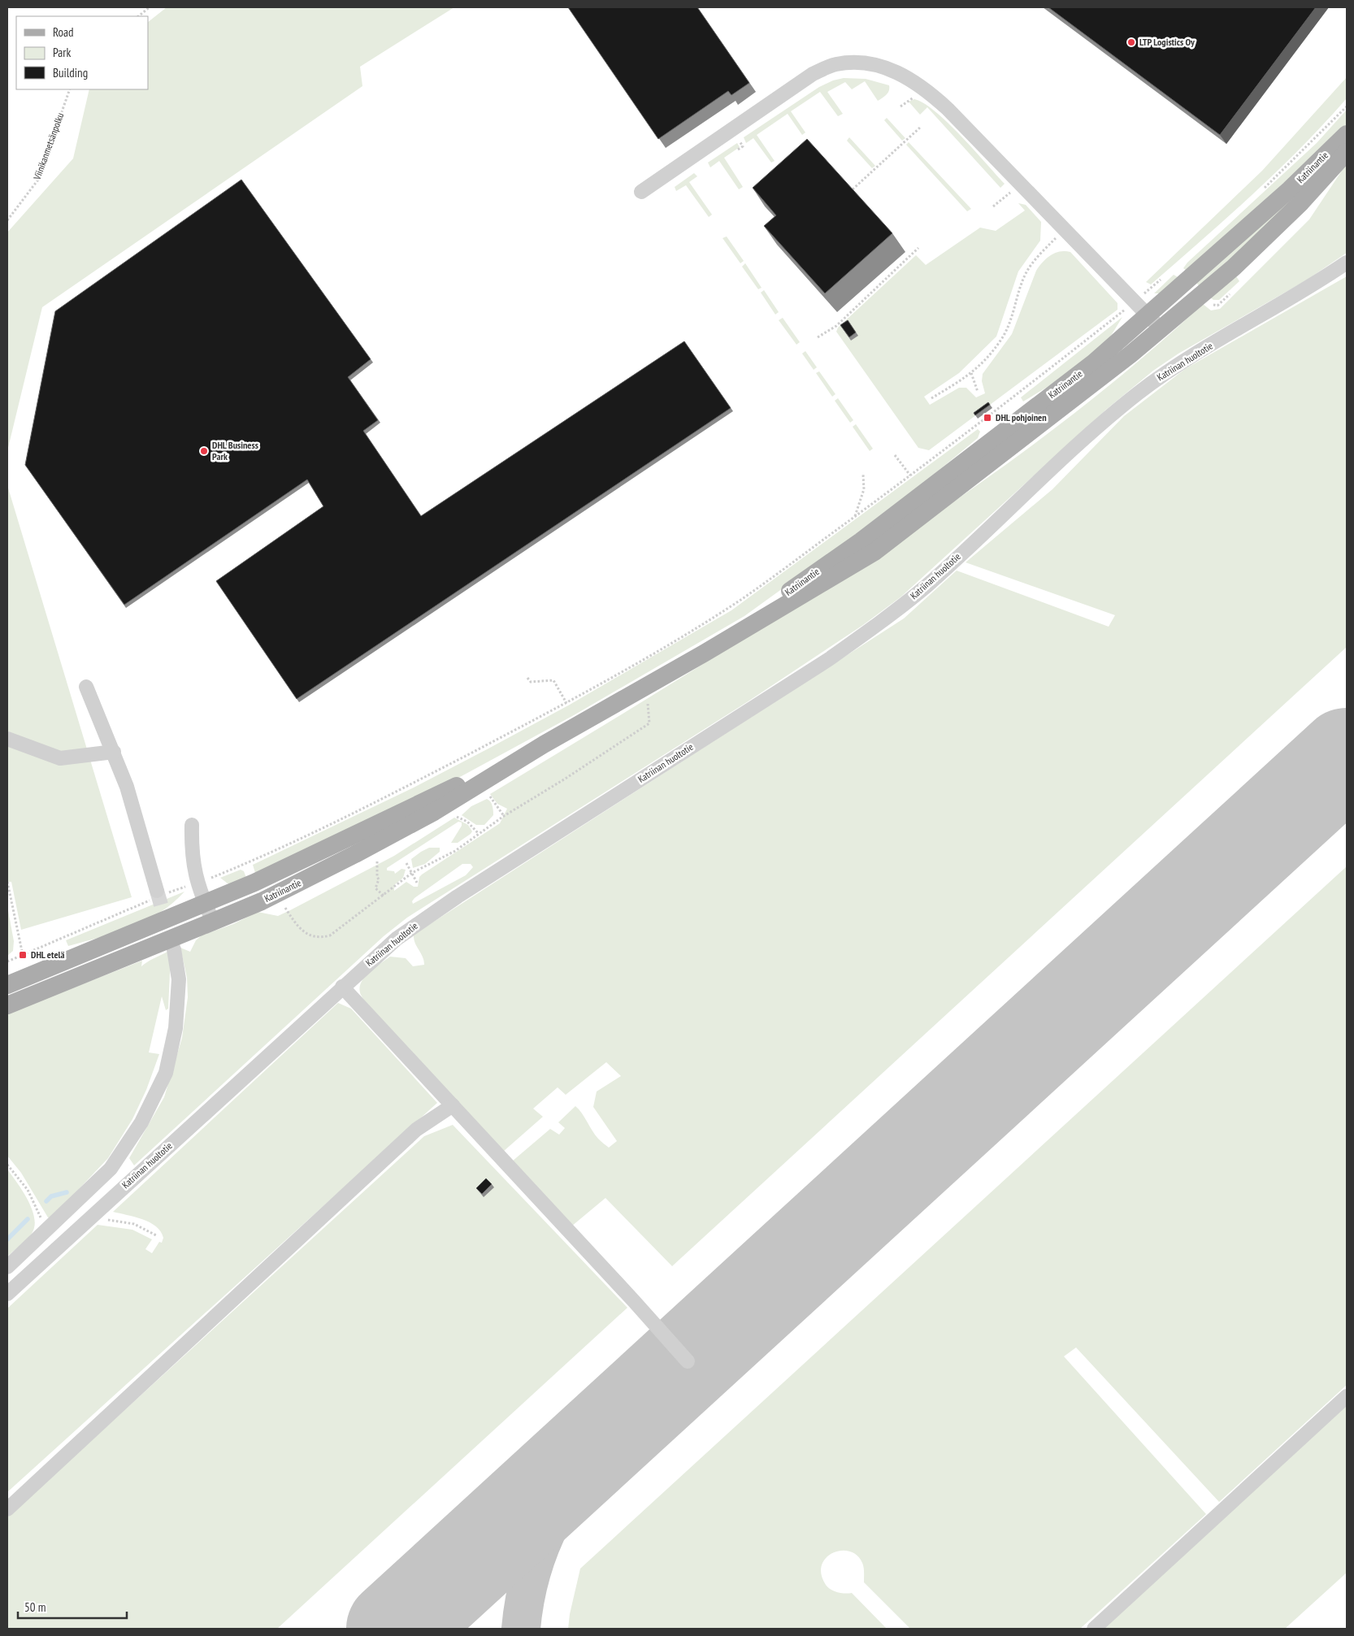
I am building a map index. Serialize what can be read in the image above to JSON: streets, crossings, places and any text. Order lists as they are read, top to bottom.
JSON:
{
  "streets": {
    "main road": ["Katriinantie"],
    "lane": ["Katriinan huoltotie"],
    "path": ["Viinikanmetsänpolku"]
  },
  "places": {
    "other": ["LTP Logistics Oy", "DHL Business Park"],
    "transit": ["DHL pohjoinen", "DHL etelä"]
  },
  "legend": ["Road", "Park", "Building"],
  "scale_bar": "50 m"
}
